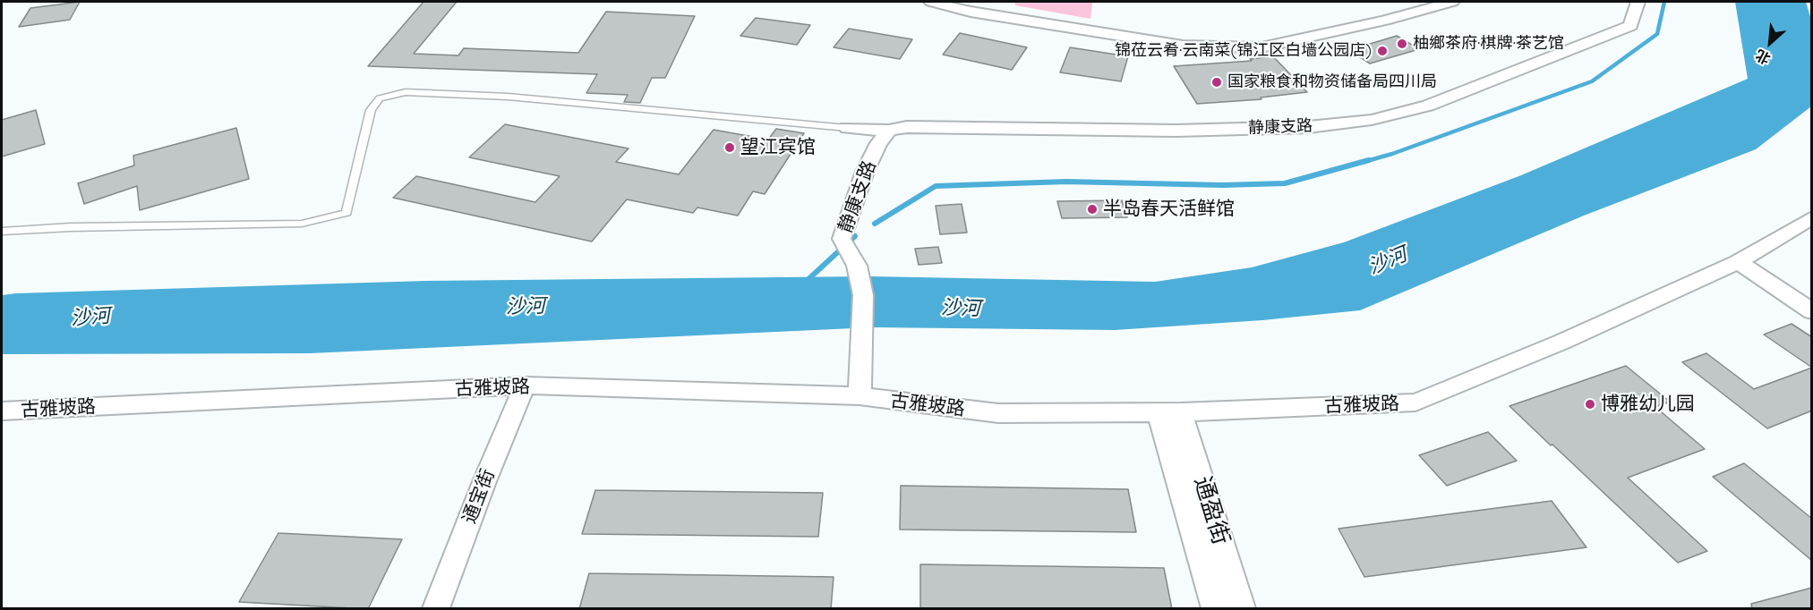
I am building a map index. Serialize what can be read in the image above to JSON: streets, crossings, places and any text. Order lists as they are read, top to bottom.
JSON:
{
  "streets": {
    "street": [
      "静康支路",
      "古雅坡路",
      "通宝街",
      "通盈街"
    ]
  },
  "crossings": [
    ["静康支路", "古雅坡路"],
    ["古雅坡路", "通宝街"],
    ["古雅坡路", "通盈街"]
  ],
  "water": ["沙河"],
  "places": [
    "柚鄉茶府·棋牌·茶艺馆",
    "锦莅云肴·云南菜(锦江区白墙公园店)",
    "国家粮食和物资储备局四川局",
    "望江宾馆",
    "半岛春天活鲜馆",
    "博雅幼儿园"
  ],
  "north": "bottom left"
}
